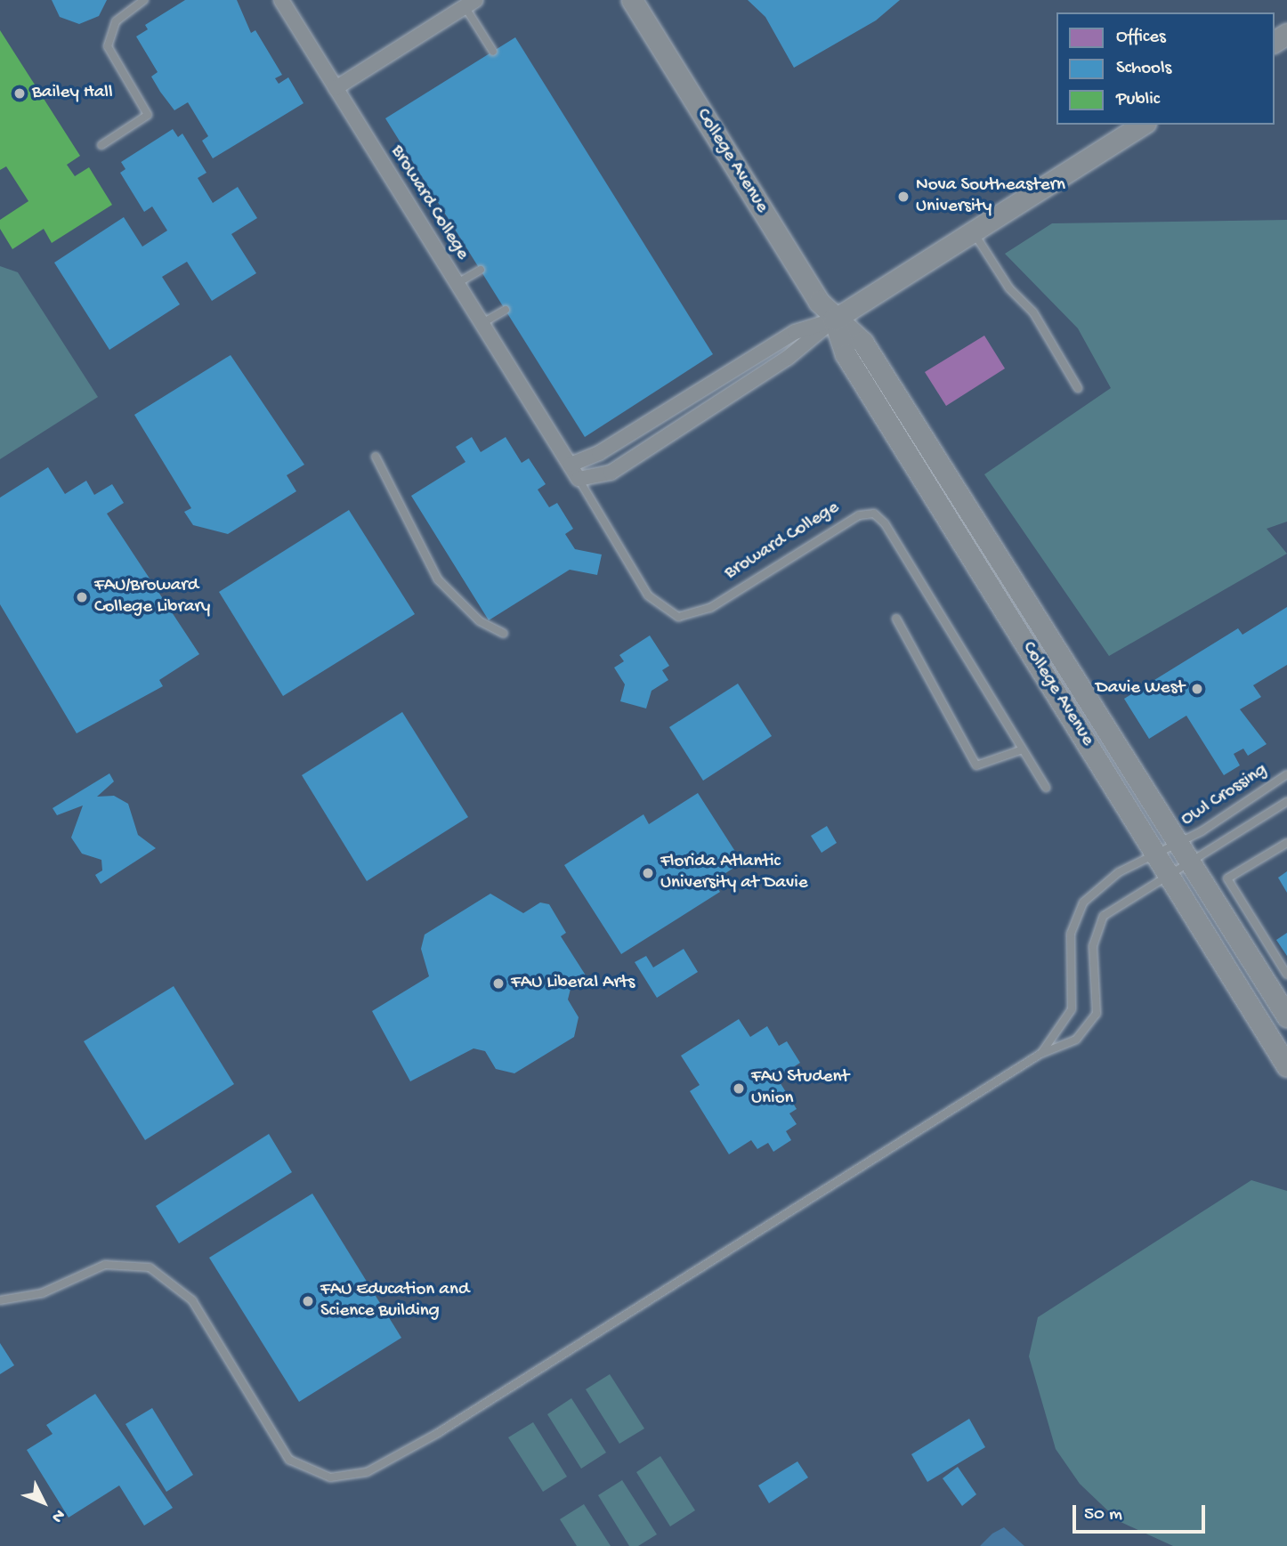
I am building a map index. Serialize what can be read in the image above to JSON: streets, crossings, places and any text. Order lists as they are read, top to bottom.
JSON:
{
  "streets": {
    "street": ["College Avenue", "Broward College"],
    "lane": ["Owl Crossing"]
  },
  "crossings": [
    ["College Avenue", "Owl Crossing"]
  ],
  "places": [
    "Bailey Hall",
    "Nova Southeastern University",
    "FAU/Broward College Library",
    "Davie West",
    "Florida Atlantic University at Davie",
    "FAU Liberal Arts",
    "FAU Student Union",
    "FAU Education and Science Building"
  ],
  "legend": ["Offices", "Schools", "Public"],
  "scale_bar": "50 m",
  "north": "bottom right"
}
